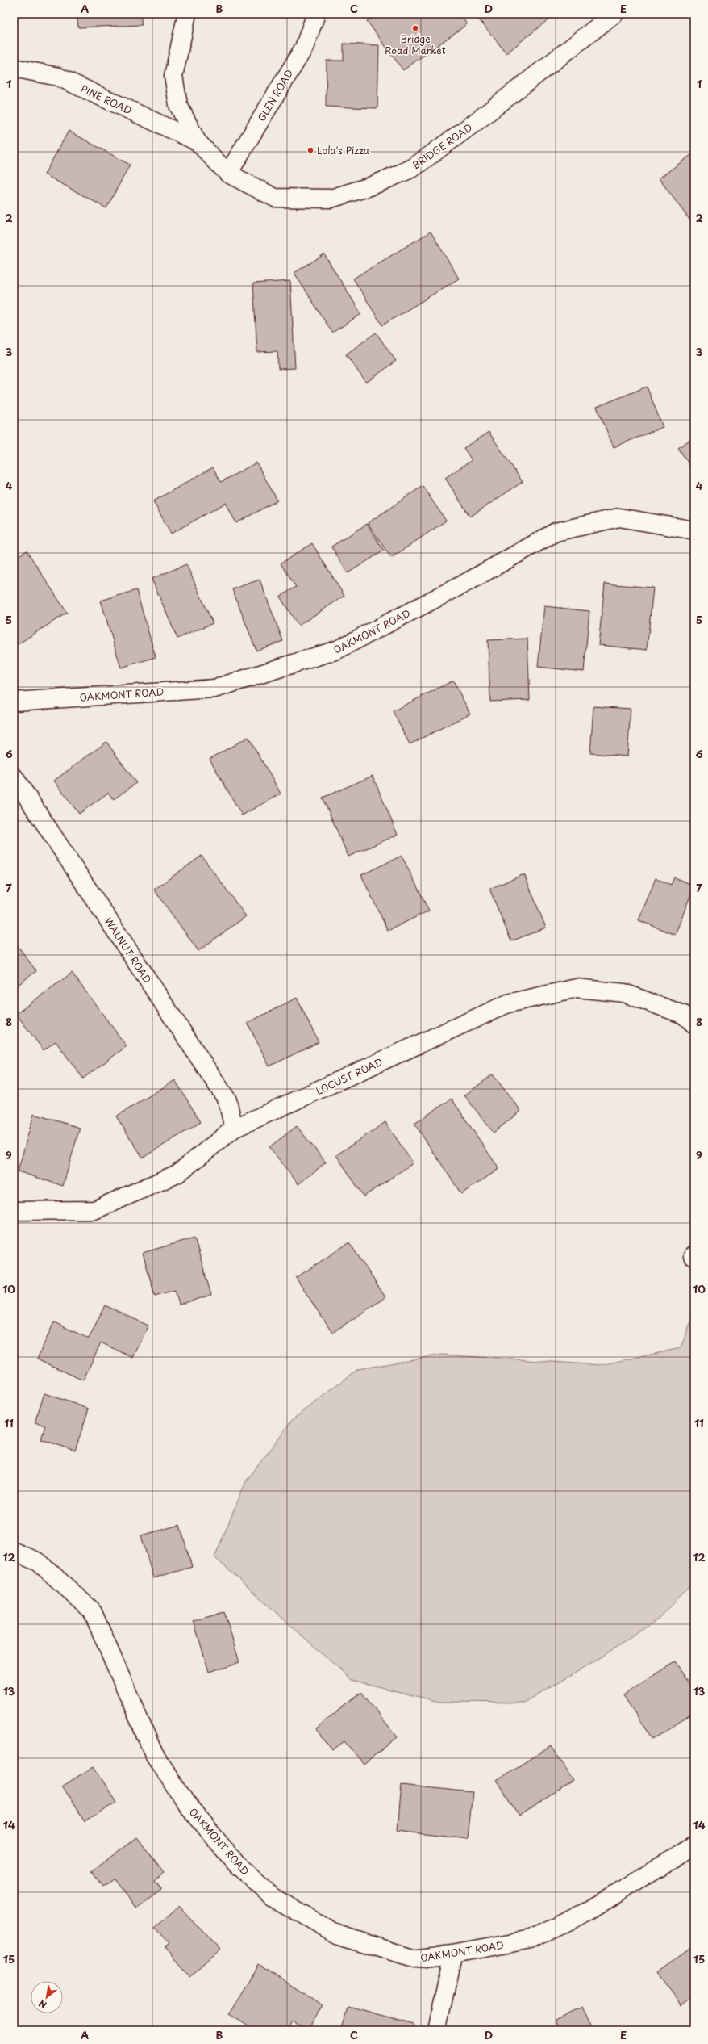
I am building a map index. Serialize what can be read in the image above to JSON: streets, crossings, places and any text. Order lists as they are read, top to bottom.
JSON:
{
  "streets": {
    "street": [
      "GLEN ROAD",
      "PINE ROAD",
      "BRIDGE ROAD",
      "OAKMONT ROAD",
      "WALNUT ROAD",
      "LOCUST ROAD"
    ]
  },
  "crossings": [
    ["GLEN ROAD", "BRIDGE ROAD"],
    ["PINE ROAD", "BRIDGE ROAD"],
    ["WALNUT ROAD", "LOCUST ROAD"]
  ],
  "places": ["Bridge Road Market", "Lola's Pizza"],
  "north": "bottom left",
  "grid": {
    "columns": [
      "A",
      "B",
      "C",
      "D",
      "E"
    ],
    "rows": [
      "1",
      "2",
      "3",
      "4",
      "5",
      "6",
      "7",
      "8",
      "9",
      "10",
      "11",
      "12",
      "13",
      "14",
      "15"
    ]
  }
}
